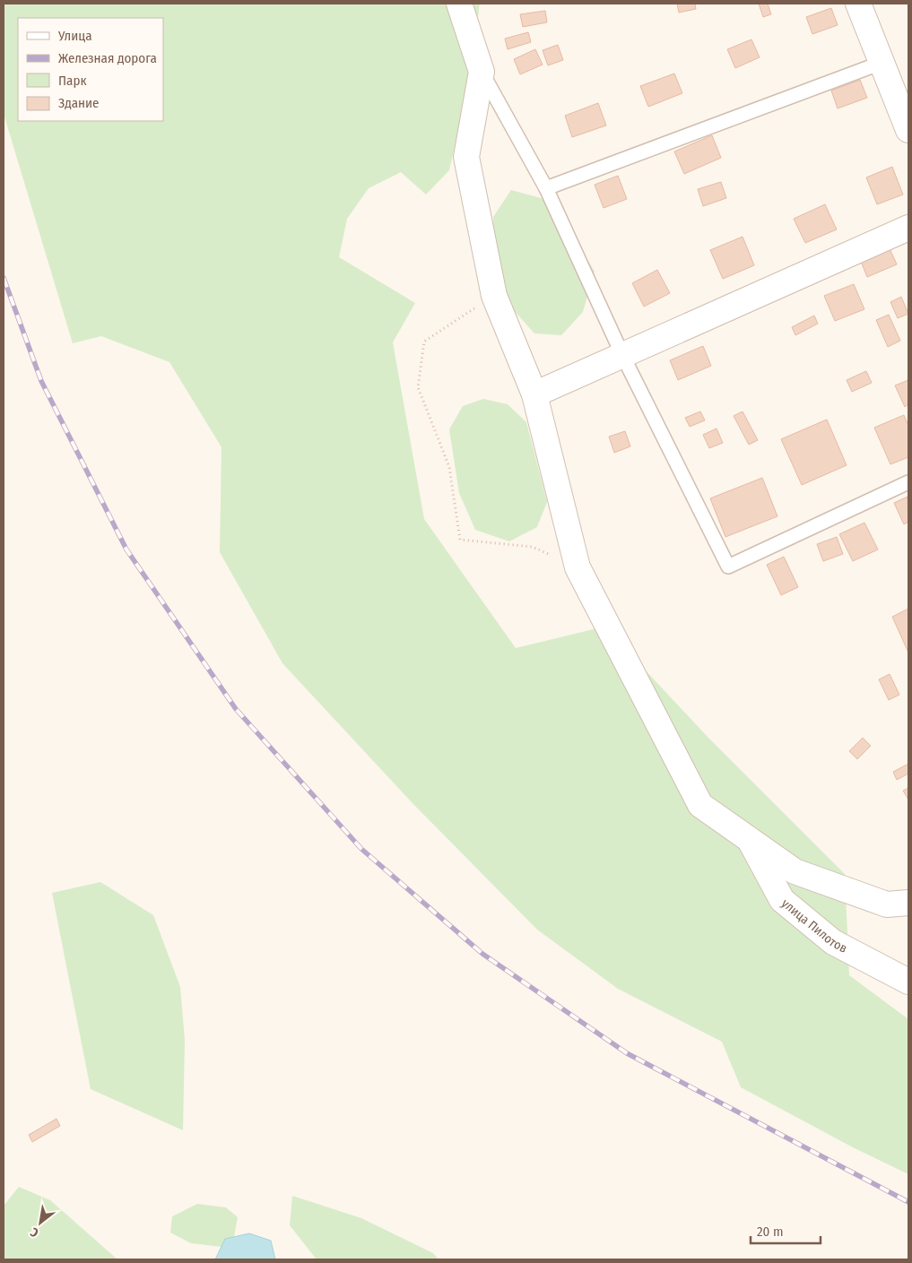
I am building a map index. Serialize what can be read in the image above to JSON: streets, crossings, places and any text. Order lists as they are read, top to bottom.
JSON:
{
  "streets": {
    "street": ["улица Пилотов"]
  },
  "legend": [
    "Улица",
    "Железная дорога",
    "Парк",
    "Здание"
  ],
  "scale_bar": "20 m",
  "north": "bottom left"
}
